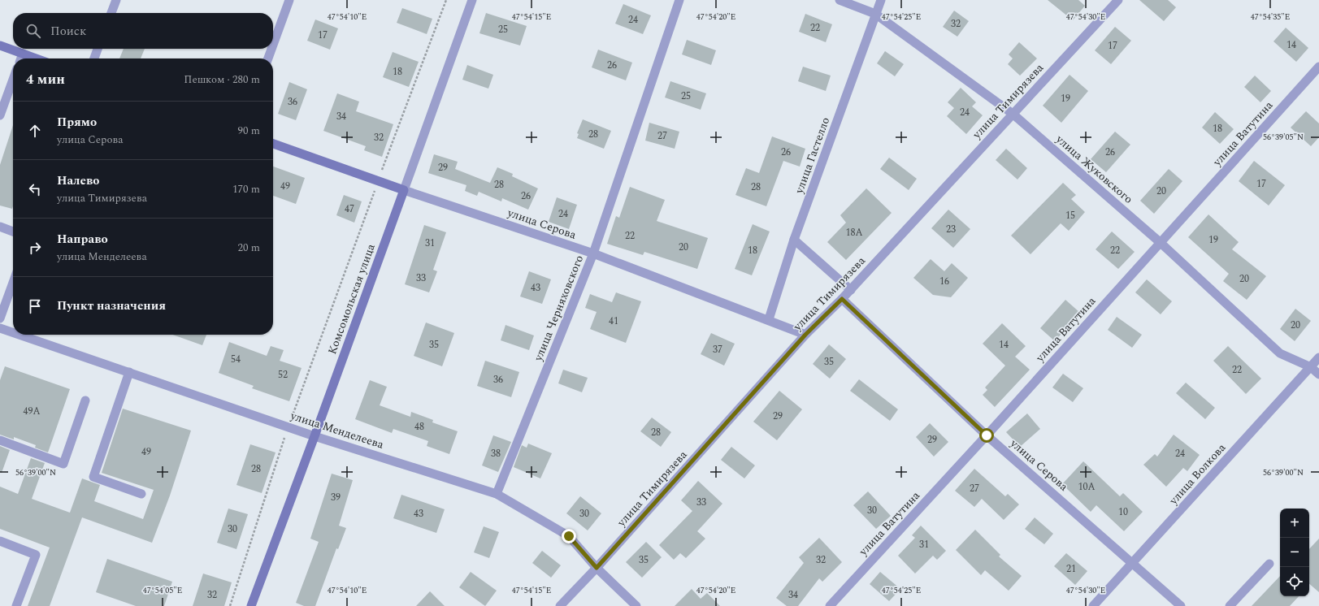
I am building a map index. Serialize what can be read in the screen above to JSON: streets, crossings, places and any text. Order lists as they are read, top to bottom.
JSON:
{
  "streets": {
    "main road": ["улица Серова", "Комсомольская улица"],
    "street": [
      "улица Тимирязева",
      "улица Ватутина",
      "улица Гастелло",
      "улица Жуковского",
      "улица Черняховского",
      "улица Менделеева",
      "улица Волкова"
    ]
  },
  "crossings": [
    ["улица Тимирязева", "улица Жуковского"],
    ["улица Тимирязева", "улица Серова"],
    ["улица Тимирязева", "улица Менделеева"],
    ["улица Ватутина", "улица Жуковского"],
    ["улица Ватутина", "улица Серова"],
    ["улица Гастелло", "улица Жуковского"],
    ["улица Гастелло", "улица Серова"],
    ["улица Жуковского", "улица Волкова"],
    ["улица Серова", "Комсомольская улица"],
    ["улица Серова", "улица Черняховского"],
    ["улица Серова", "улица Волкова"],
    ["Комсомольская улица", "улица Менделеева"],
    ["улица Черняховского", "улица Менделеева"]
  ],
  "house_numbers": [
    "24",
    "32",
    "22",
    "25",
    "17",
    "14",
    "17",
    "26",
    "18",
    "25",
    "19",
    "36",
    "24",
    "34",
    "18",
    "28",
    "27",
    "32",
    "26",
    "26",
    "29",
    "17",
    "28",
    "49",
    "28",
    "20",
    "26",
    "47",
    "24",
    "15",
    "23",
    "18А",
    "22",
    "19",
    "31",
    "20",
    "18",
    "22",
    "33",
    "20",
    "16",
    "43",
    "41",
    "20",
    "35",
    "14",
    "37",
    "54",
    "35",
    "22",
    "52",
    "36",
    "49А",
    "29",
    "48",
    "28",
    "29",
    "49",
    "38",
    "24",
    "28",
    "10А",
    "27",
    "39",
    "33",
    "30",
    "10",
    "43",
    "30",
    "30",
    "31",
    "35",
    "32",
    "21",
    "32",
    "34"
  ],
  "page": {
    "search": "Поиск",
    "heading": ["4 мин", "Пешком · 280 m"],
    "list": [
      ["Прямо", "улица Серова", "90 m"],
      ["Налево", "улица Тимирязева", "170 m"],
      ["Направо", "улица Менделеева", "20 m"],
      "Пункт назначения"
    ],
    "map_buttons": ["+", "−"]
  },
  "coordinates": [
    "47°54'10\"E",
    "47°54'15\"E",
    "47°54'20\"E",
    "47°54'25\"E",
    "47°54'30\"E",
    "47°54'35\"E",
    "56°39'05\"N",
    "56°39'00\"N",
    "47°54'05\"E"
  ]
}
